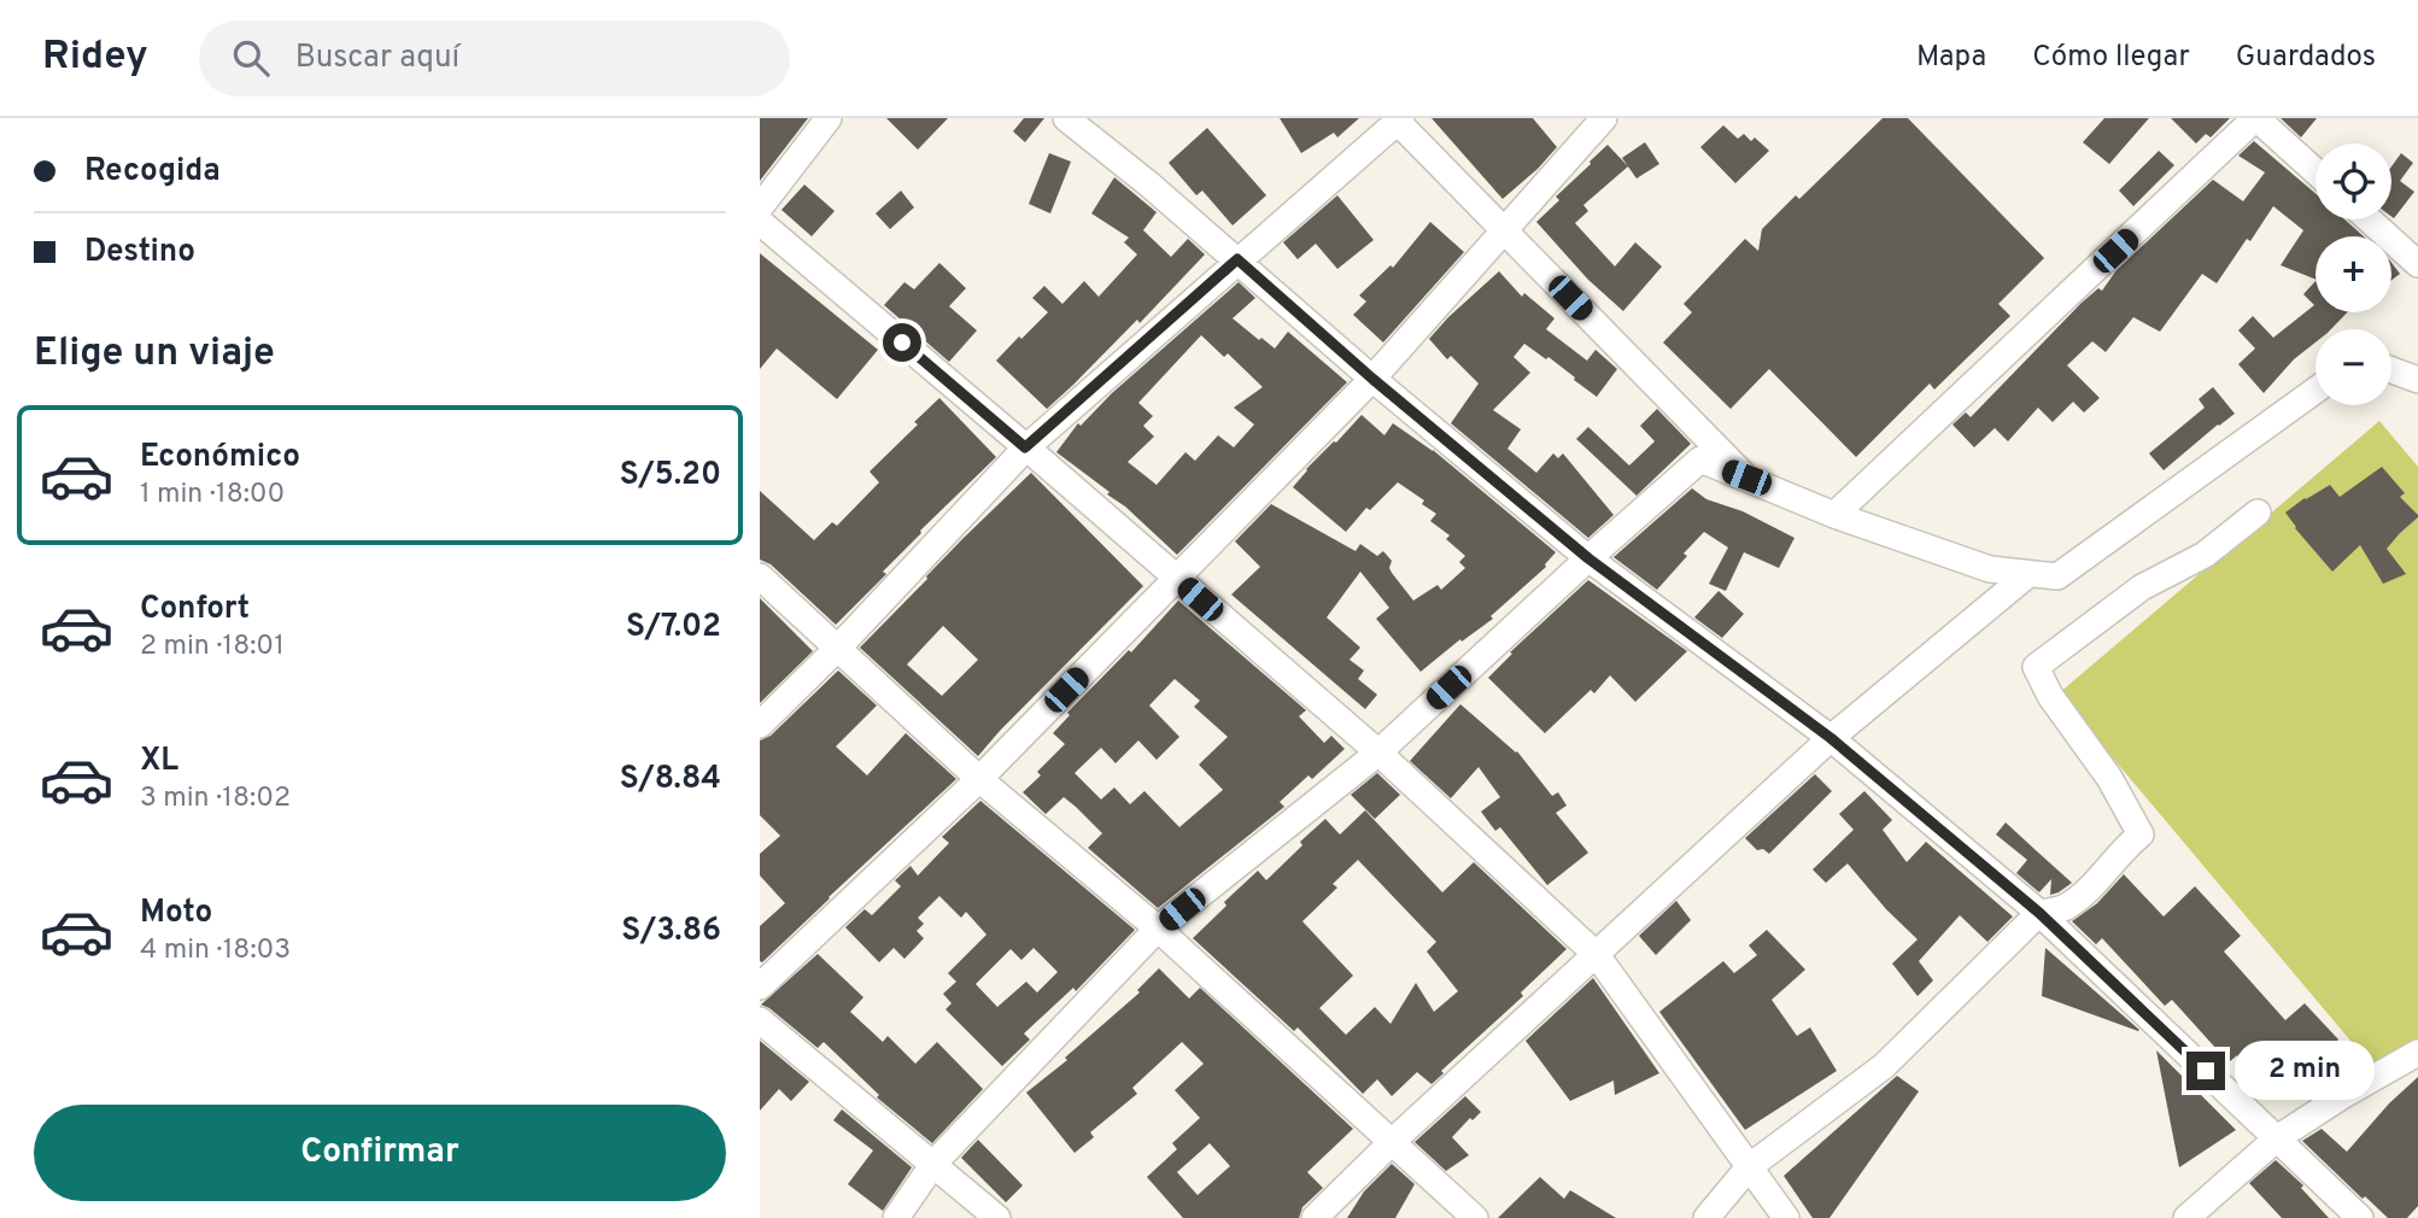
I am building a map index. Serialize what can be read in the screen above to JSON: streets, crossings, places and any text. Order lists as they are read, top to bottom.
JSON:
{
  "page": {
    "header": "Ridey",
    "search": "Buscar aquí",
    "nav": ["Mapa", "Cómo llegar", "Guardados"],
    "banner": ["Recogida", "Destino"],
    "map_buttons": ["+", "−"],
    "heading": "Elige un viaje",
    "list": [
      {
        "name": "Económico",
        "note": "1 min · 18:00",
        "value": "S/5.20"
      },
      {
        "name": "Confort",
        "note": "2 min · 18:01",
        "value": "S/7.02"
      },
      {
        "name": "XL",
        "note": "3 min · 18:02",
        "value": "S/8.84"
      },
      {
        "name": "Moto",
        "note": "4 min · 18:03",
        "value": "S/3.86"
      }
    ],
    "bubble": "2 min",
    "buttons": "Confirmar"
  }
}
